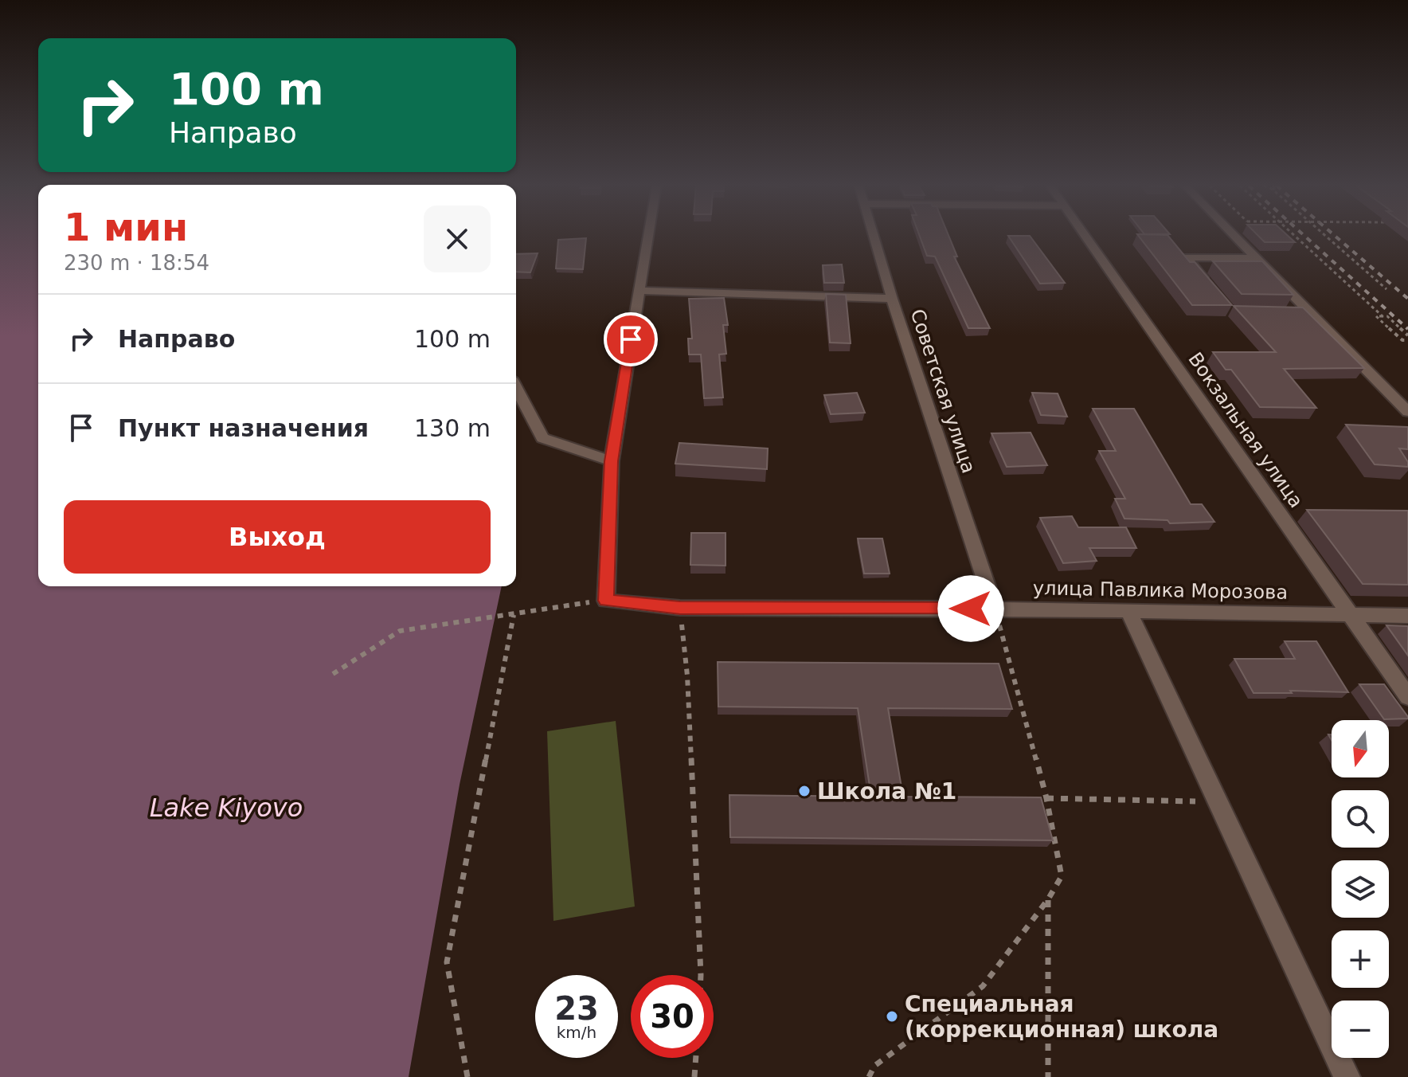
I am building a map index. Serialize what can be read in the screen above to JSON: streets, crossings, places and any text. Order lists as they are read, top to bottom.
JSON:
{
  "streets": {
    "street": ["Советская улица", "Вокзальная улица", "улица Павлика Морозова"]
  },
  "crossings": [
    ["Советская улица", "улица Павлика Морозова"],
    ["Вокзальная улица", "улица Павлика Морозова"]
  ],
  "water": ["Lake Kiyovo"],
  "places": ["Школа №1", "Специальная (коррекционная) школа"],
  "north": "bottom",
  "page": {
    "turn": ["100 m", "Направо"],
    "heading": ["1 мин", "230 m · 18:54"],
    "list": [
      {
        "name": "Направо",
        "value": "100 m"
      },
      {
        "name": "Пункт назначения",
        "value": "130 m"
      }
    ],
    "buttons": "Выход",
    "map_buttons": ["+", "−"],
    "speed": "23 km/h",
    "limit": "30"
  }
}
